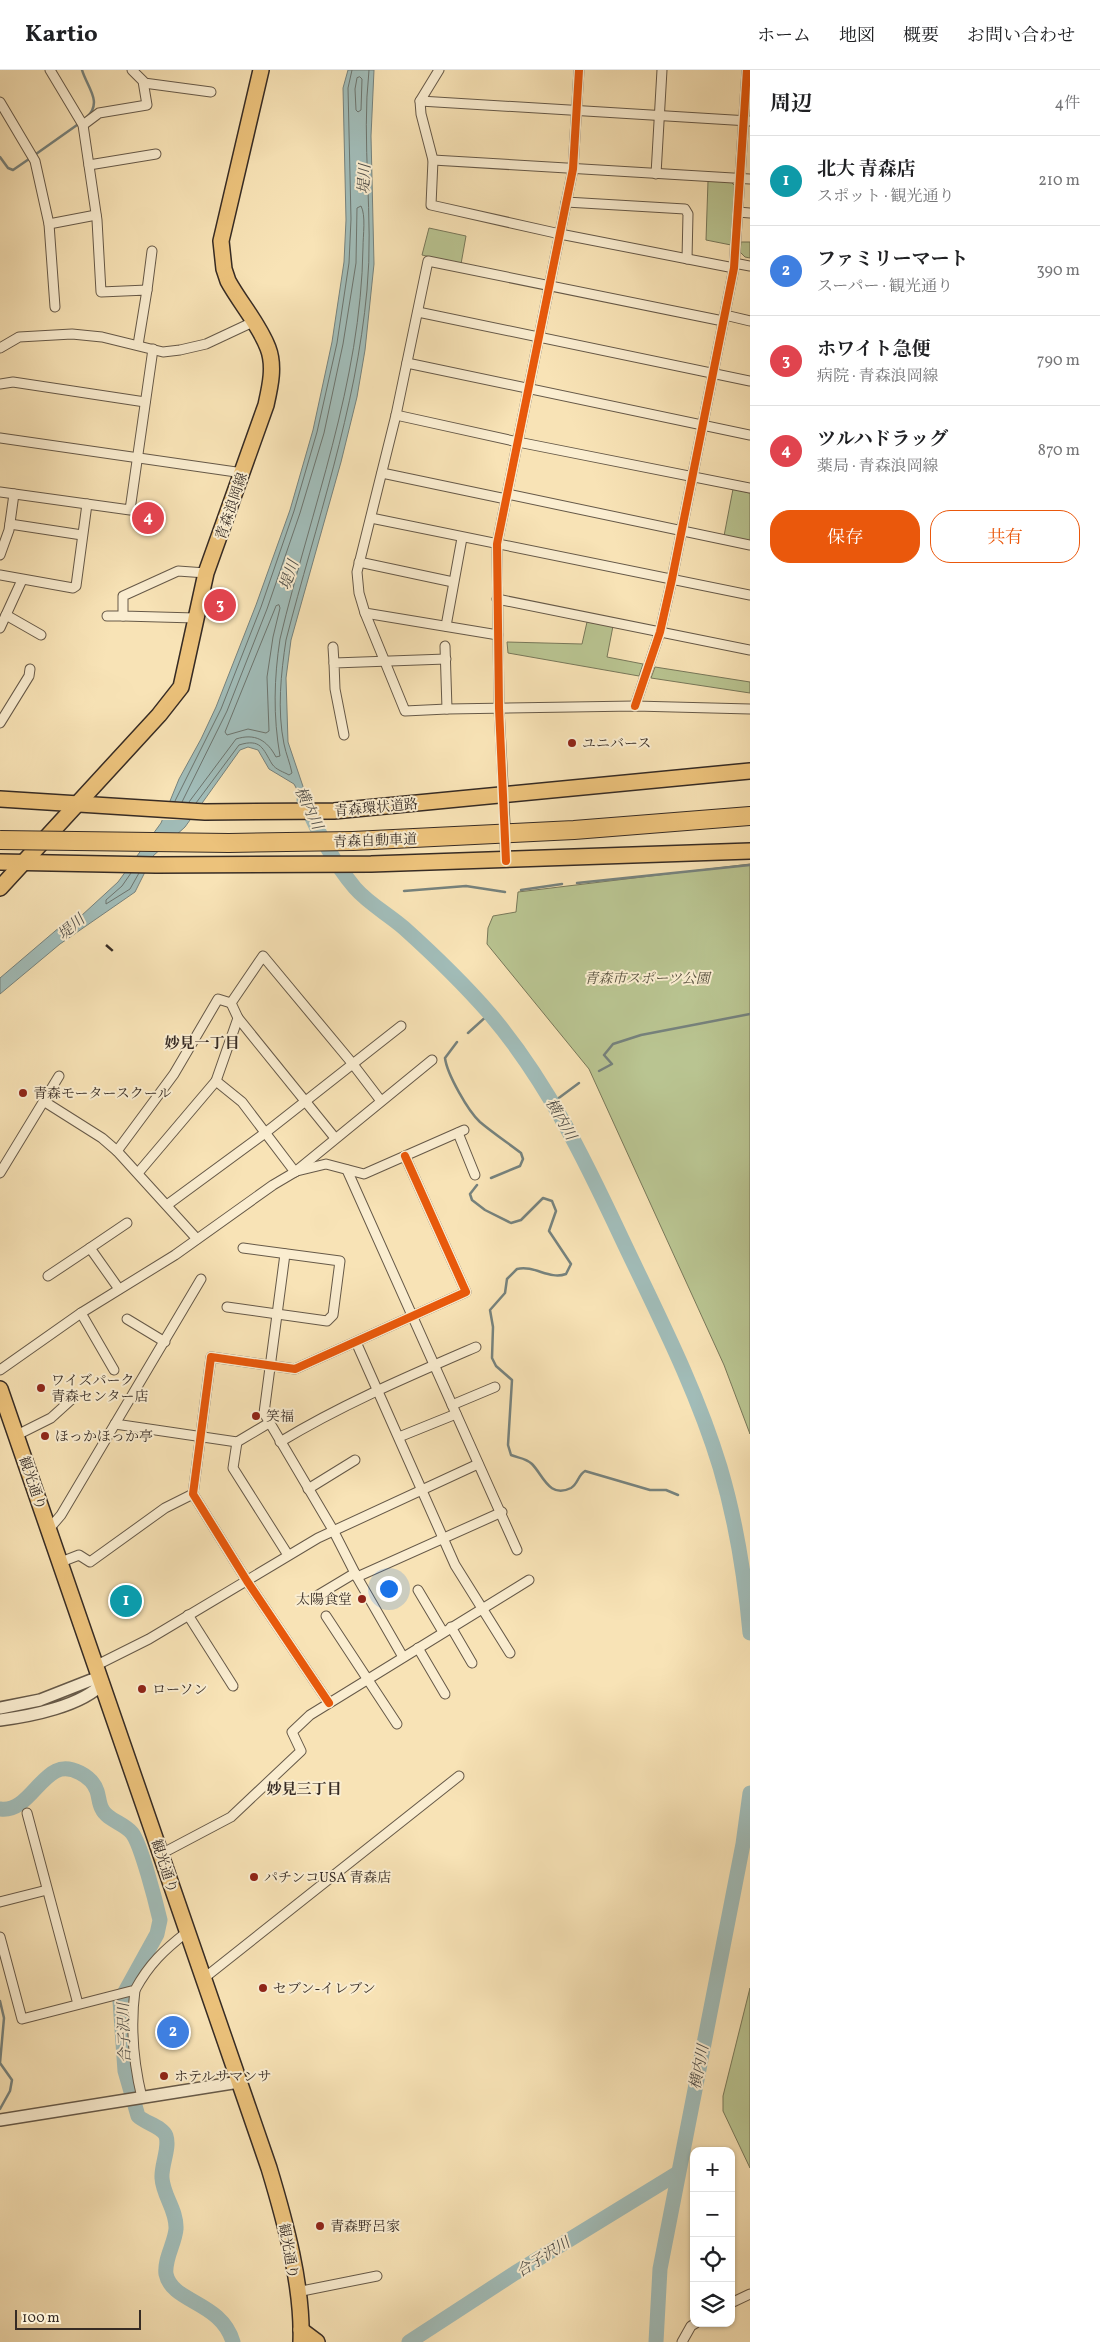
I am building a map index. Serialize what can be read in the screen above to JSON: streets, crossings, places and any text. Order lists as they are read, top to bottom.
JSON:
{
  "streets": {
    "highway": ["青森自動車道"],
    "main road": ["青森浪岡線", "青森環状道路", "観光通り"]
  },
  "crossings": [
    ["青森浪岡線", "青森環状道路"]
  ],
  "districts": ["妙見一丁目", "妙見三丁目"],
  "water": ["堤川", "横内川", "合子沢川"],
  "parks": ["青森市スポーツ公園"],
  "places": [
    "ユニバース",
    "青森モータースクール",
    "ワイズパーク 青森センター店",
    "笑福",
    "ほっかほっか亭",
    "太陽食堂",
    "ローソン",
    "パチンコUSA 青森店",
    "セブン-イレブン",
    "ホテルサマンサ",
    "青森野呂家"
  ],
  "scale_bar": "100 m",
  "page": {
    "header": "Kartio",
    "nav": [
      "ホーム",
      "地図",
      "概要",
      "お問い合わせ"
    ],
    "heading": ["周辺", "4件"],
    "list": [
      {
        "mark": "1",
        "name": "北大 青森店",
        "note": "スポット · 観光通り",
        "value": "210 m"
      },
      {
        "mark": "2",
        "name": "ファミリーマート",
        "note": "スーパー · 観光通り",
        "value": "390 m"
      },
      {
        "mark": "3",
        "name": "ホワイト急便",
        "note": "病院 · 青森浪岡線",
        "value": "790 m"
      },
      {
        "mark": "4",
        "name": "ツルハドラッグ",
        "note": "薬局 · 青森浪岡線",
        "value": "870 m"
      }
    ],
    "buttons": ["保存", "共有"],
    "pins": [
      "4",
      "3",
      "1",
      "2"
    ],
    "map_buttons": ["+", "−"],
    "scale": "100 m"
  }
}
